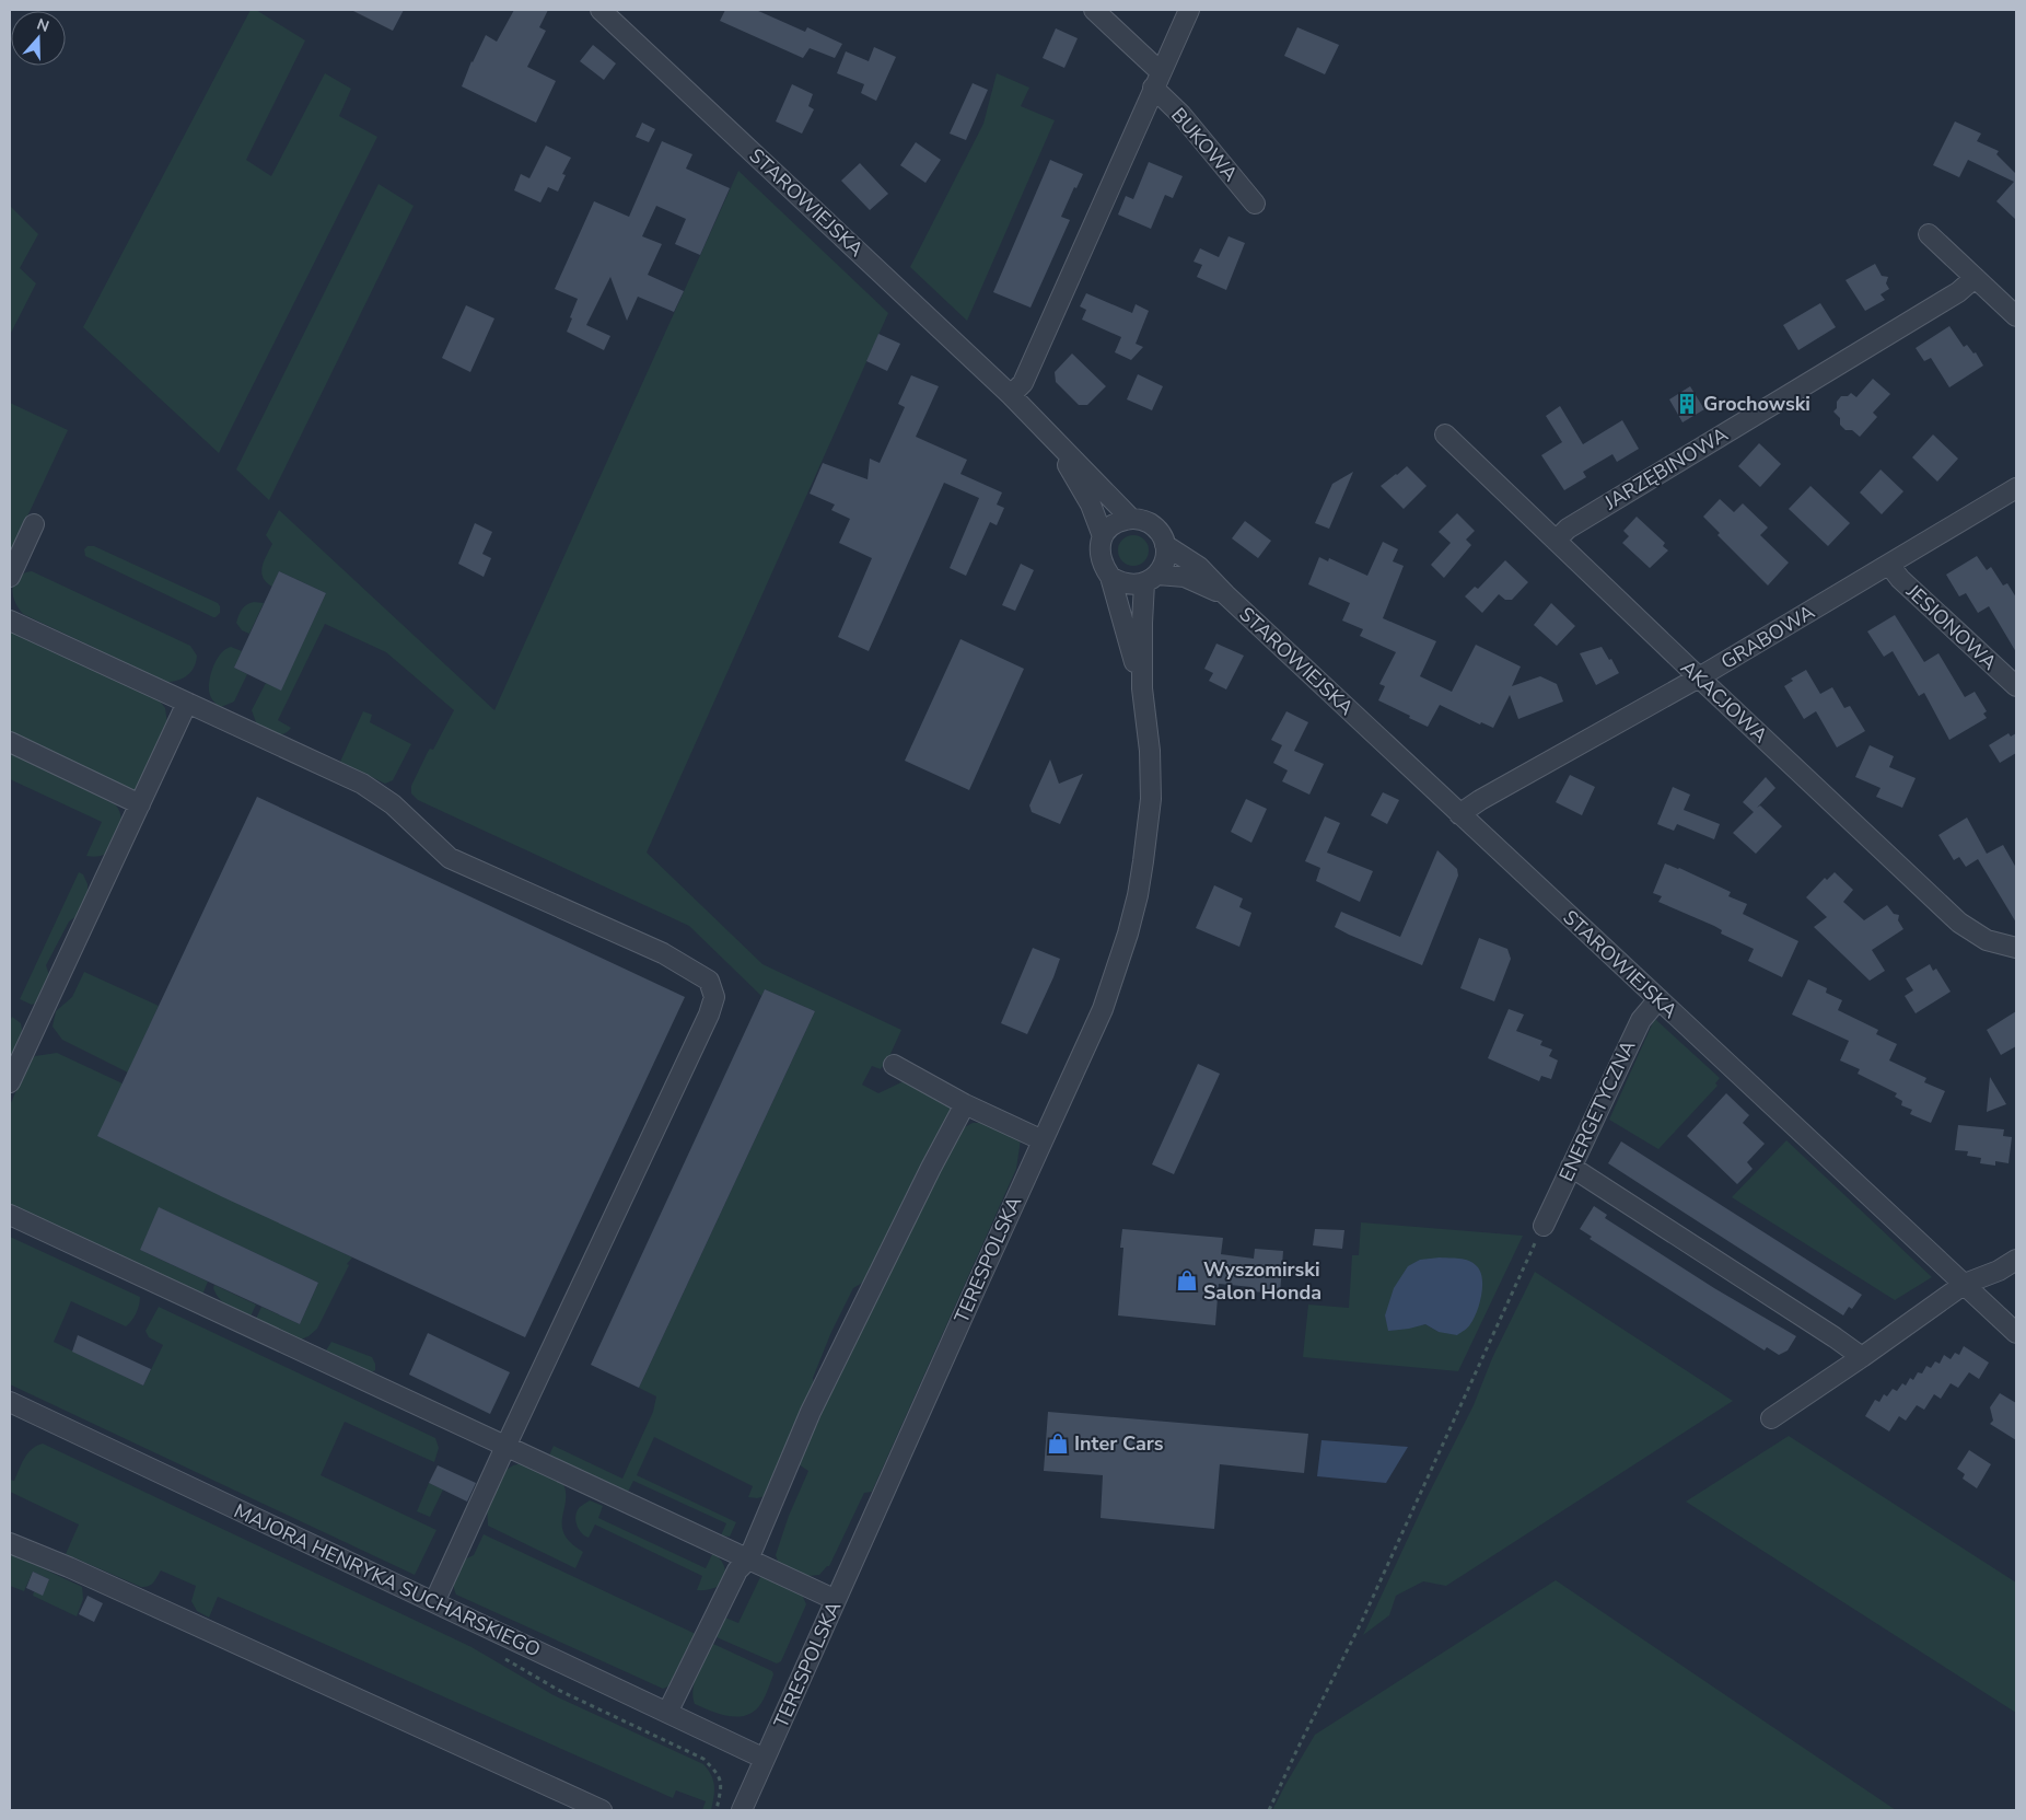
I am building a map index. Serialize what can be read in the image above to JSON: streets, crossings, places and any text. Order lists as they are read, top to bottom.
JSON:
{
  "streets": {
    "street": [
      "BUKOWA",
      "STAROWIEJSKA",
      "JARZĘBINOWA",
      "JESIONOWA",
      "GRABOWA",
      "AKACJOWA",
      "ENERGETYCZNA",
      "TERESPOLSKA",
      "MAJORA HENRYKA SUCHARSKIEGO"
    ]
  },
  "crossings": [
    ["STAROWIEJSKA", "GRABOWA"],
    ["STAROWIEJSKA", "ENERGETYCZNA"],
    ["STAROWIEJSKA", "TERESPOLSKA"],
    ["JARZĘBINOWA", "AKACJOWA"],
    ["JESIONOWA", "GRABOWA"],
    ["GRABOWA", "AKACJOWA"],
    ["TERESPOLSKA", "MAJORA HENRYKA SUCHARSKIEGO"]
  ],
  "places": {
    "building": ["Grochowski"],
    "shop": ["Wyszomirski Salon Honda", "Inter Cars"]
  },
  "north": "top"
}
